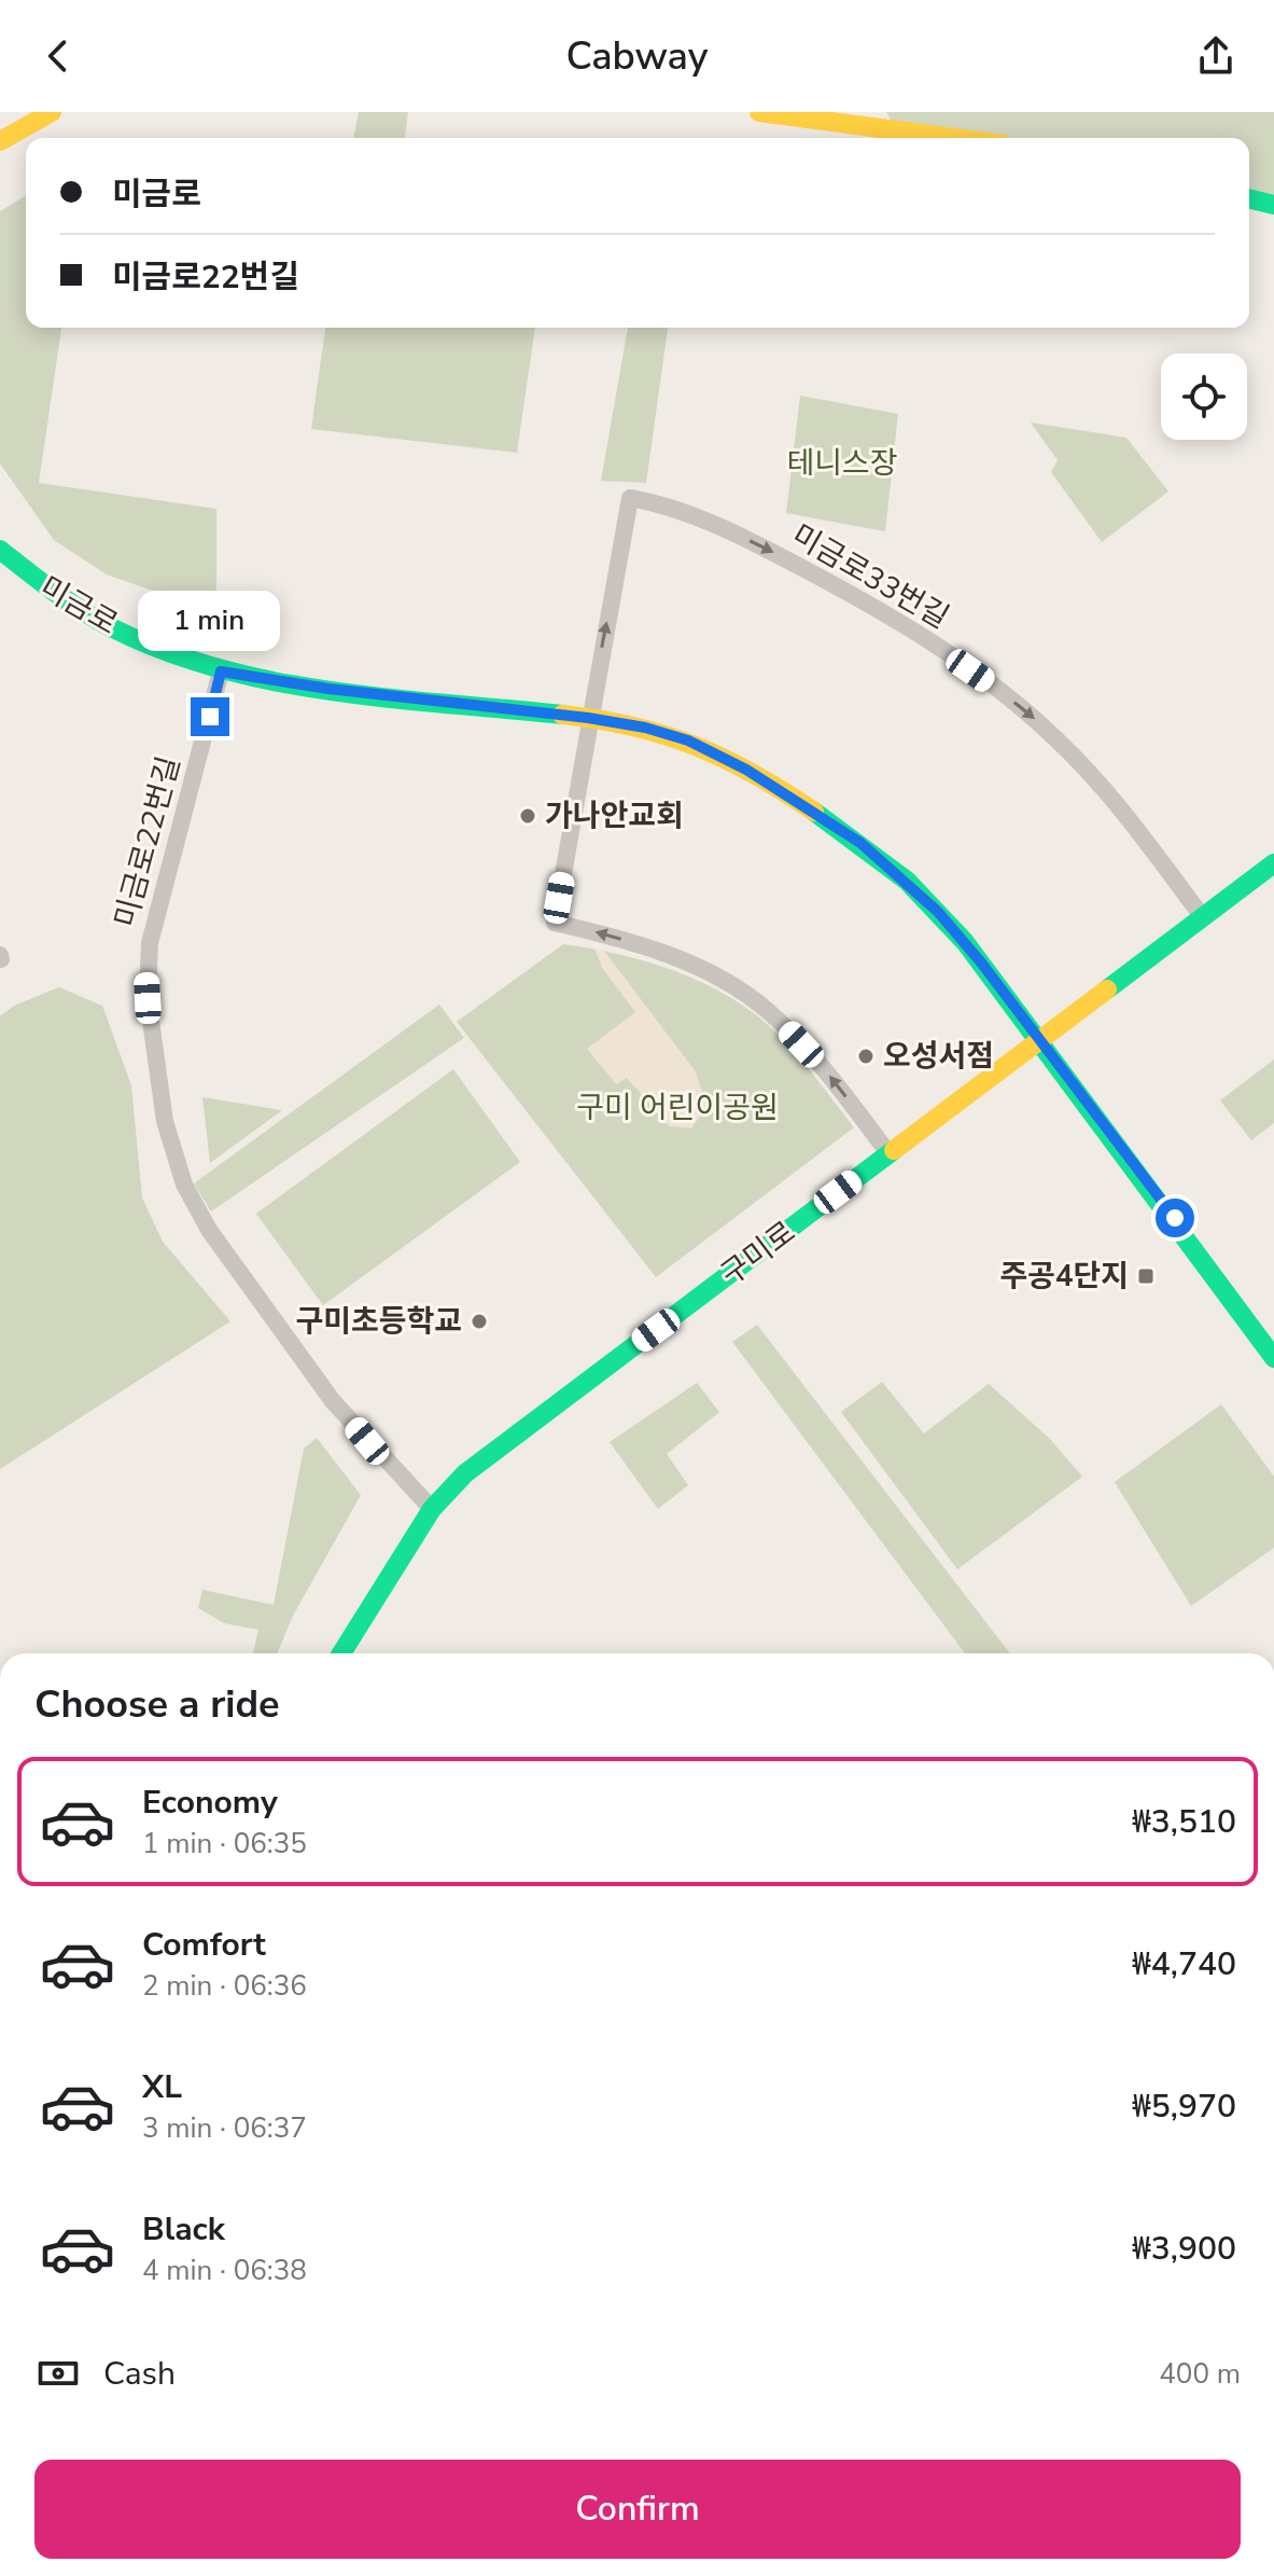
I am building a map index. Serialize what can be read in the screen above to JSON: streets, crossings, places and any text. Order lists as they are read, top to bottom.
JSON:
{
  "streets": {
    "street": [
      "미금로33번길",
      "미금로",
      "미금로22번길",
      "구미로"
    ]
  },
  "crossings": [
    ["미금로33번길", "미금로"],
    ["미금로33번길", "구미로"],
    ["미금로", "미금로22번길"],
    ["미금로", "구미로"],
    ["미금로22번길", "구미로"]
  ],
  "parks": ["테니스장", "구미 어린이공원"],
  "places": {
    "other": ["가나안교회", "오성서점", "구미초등학교"],
    "transit": ["주공4단지"]
  },
  "page": {
    "header": "Cabway",
    "banner": ["미금로", "미금로22번길"],
    "bubble": "1 min",
    "heading": "Choose a ride",
    "list": [
      {
        "name": "Economy",
        "note": "1 min · 06:35",
        "value": "₩3,510"
      },
      {
        "name": "Comfort",
        "note": "2 min · 06:36",
        "value": "₩4,740"
      },
      {
        "name": "XL",
        "note": "3 min · 06:37",
        "value": "₩5,970"
      },
      {
        "name": "Black",
        "note": "4 min · 06:38",
        "value": "₩3,900"
      }
    ],
    "pay": ["Cash", "400 m"],
    "buttons": "Confirm"
  }
}
